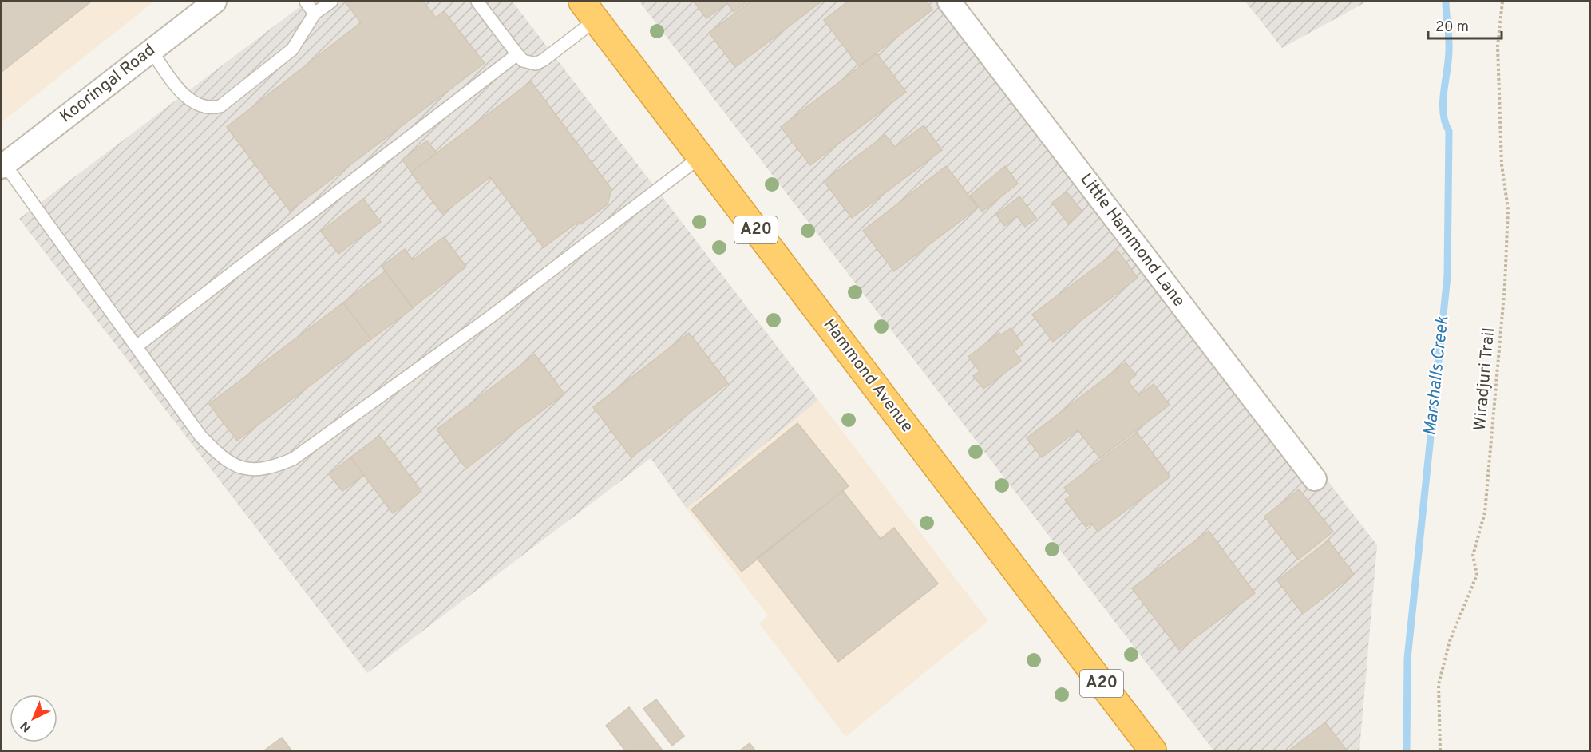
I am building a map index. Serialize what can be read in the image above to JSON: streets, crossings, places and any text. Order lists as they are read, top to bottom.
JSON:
{
  "streets": {
    "highway": ["A20", "Hammond Avenue"],
    "street": ["Kooringal Road", "Little Hammond Lane"],
    "path": ["Wiradjuri Trail"]
  },
  "water": ["Marshalls Creek"],
  "scale_bar": "20 m",
  "north": "bottom left"
}
